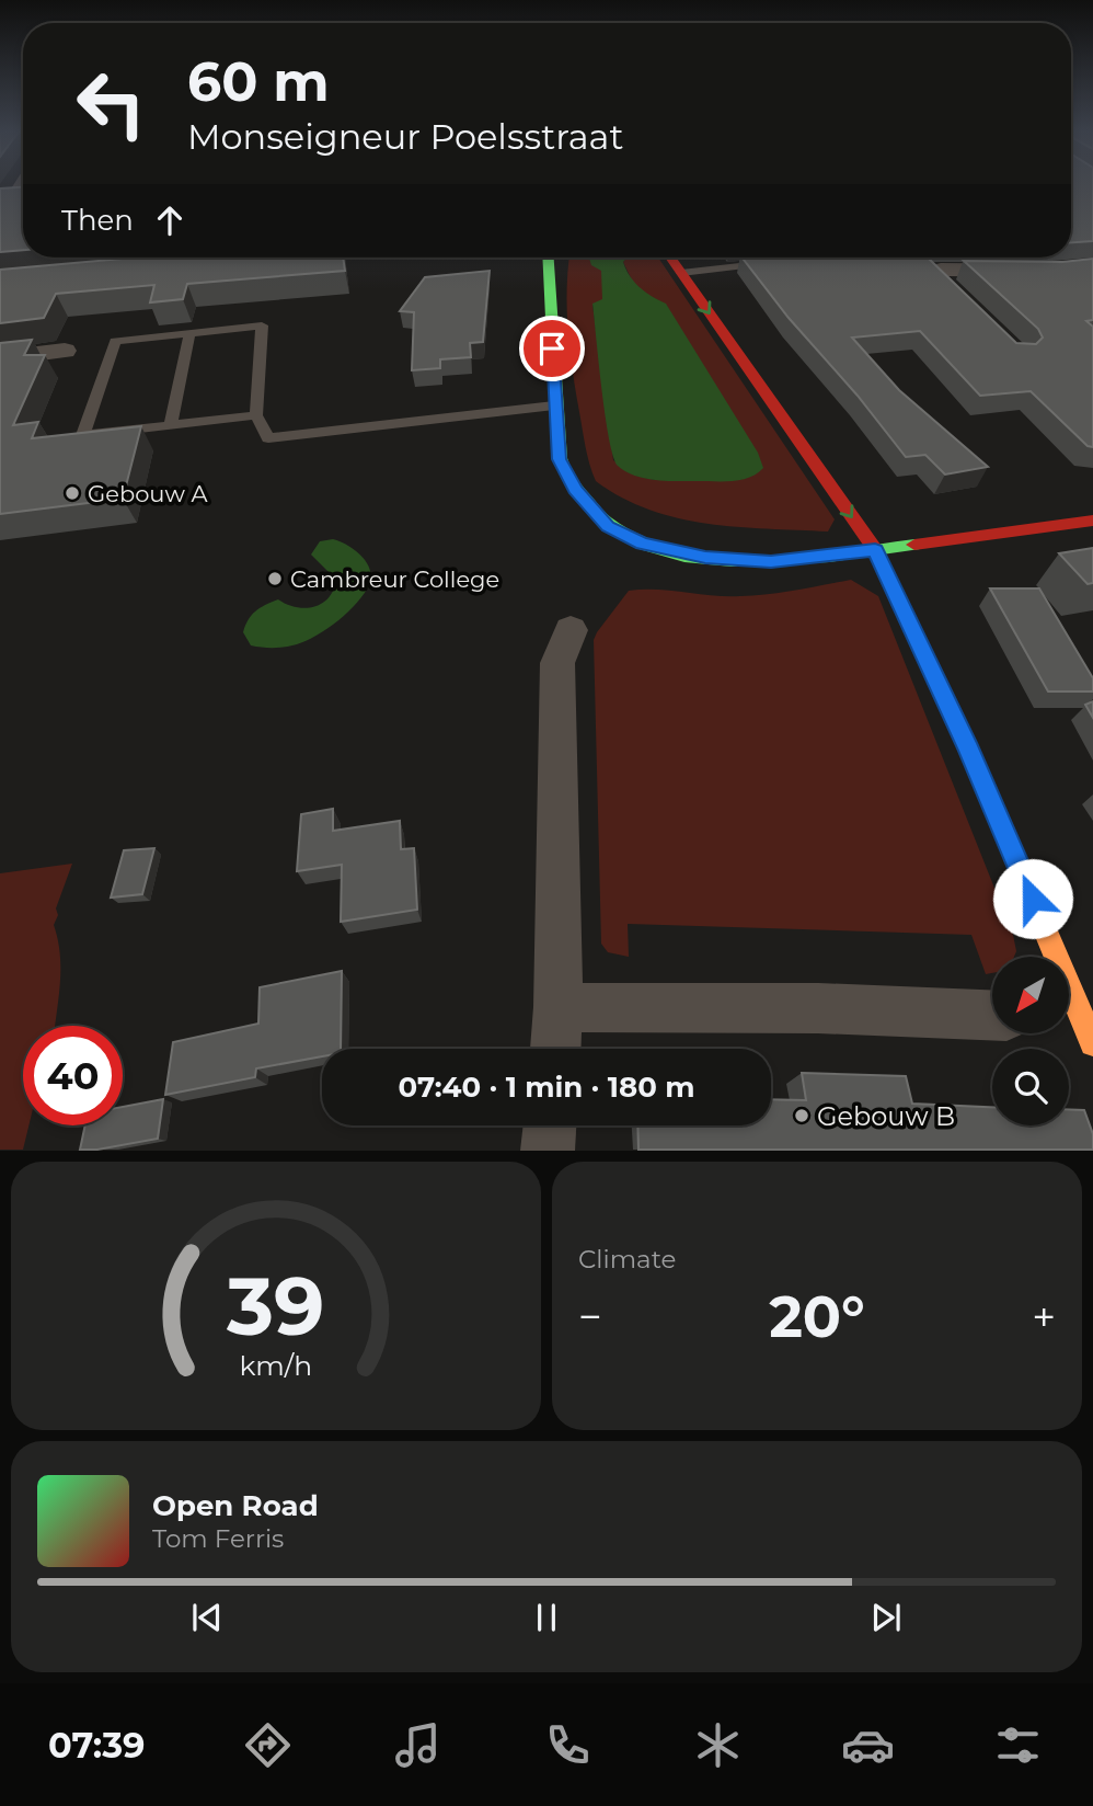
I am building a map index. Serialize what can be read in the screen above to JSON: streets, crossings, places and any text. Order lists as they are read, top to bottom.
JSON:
{
  "places": ["Gebouw A", "Cambreur College", "Gebouw B"],
  "north": "bottom left",
  "page": {
    "turn": ["60 m", "Monseigneur Poelsstraat"],
    "then": "Then",
    "limit": "40",
    "trip": "07:40 · 1 min · 180 m",
    "tile": "Climate",
    "heat": ["−", "20°", "+"],
    "song": ["Open Road", "Tom Ferris"],
    "tabs": "07:39",
    "gauge": ["39", "km/h"]
  }
}
